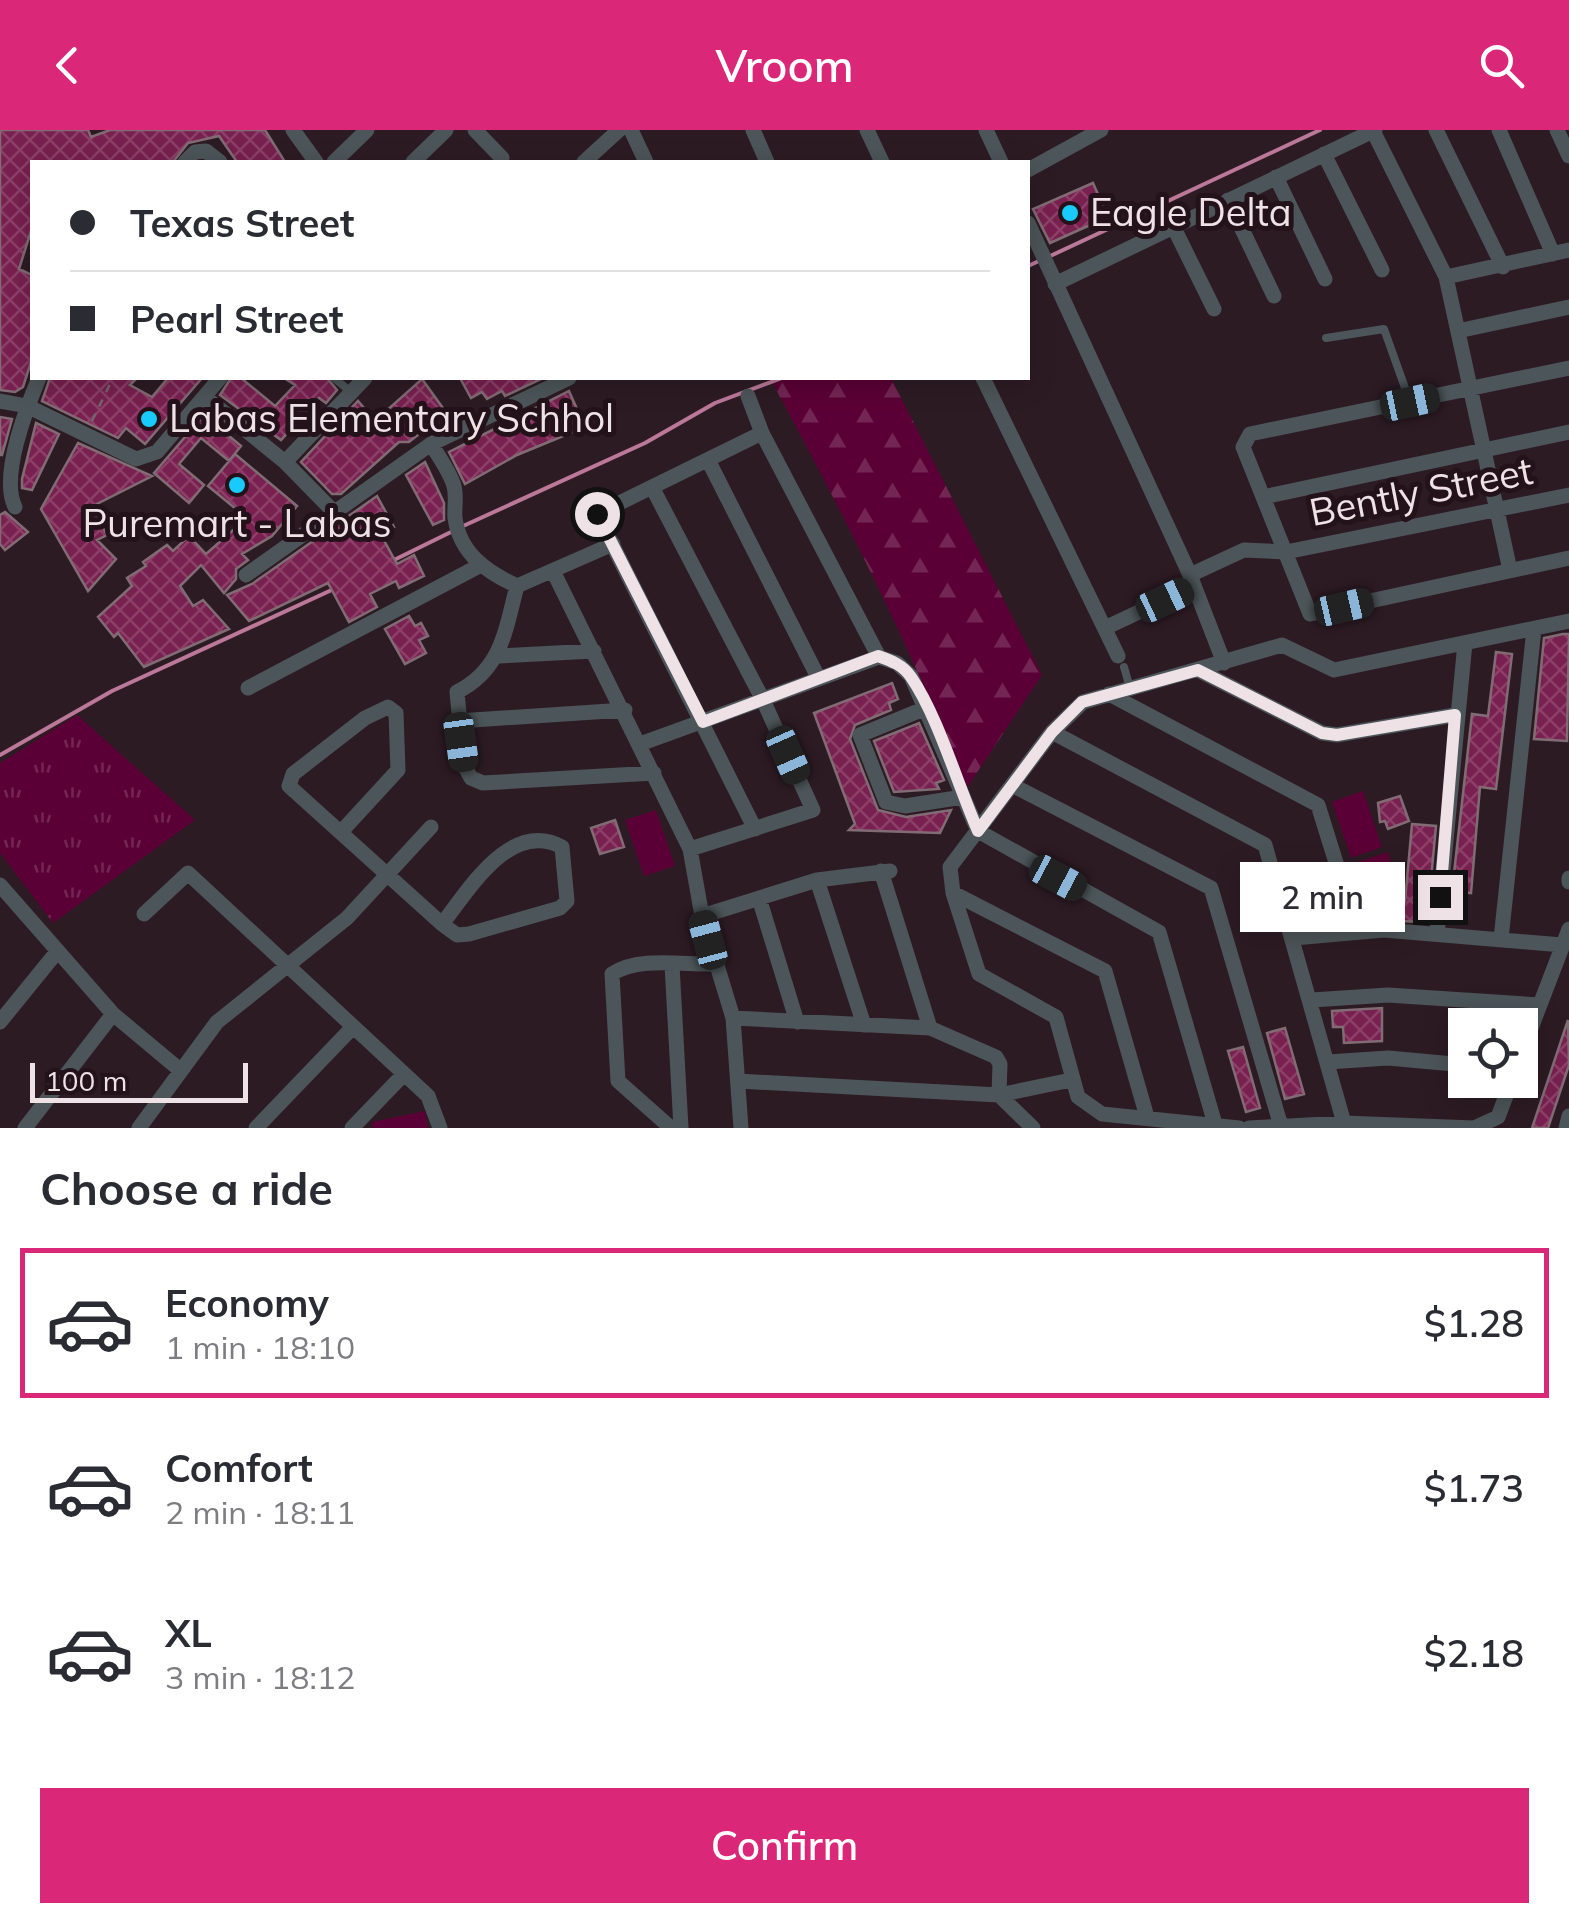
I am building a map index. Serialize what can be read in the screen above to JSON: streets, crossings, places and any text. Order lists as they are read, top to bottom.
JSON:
{
  "streets": {
    "street": ["Bently Street"]
  },
  "places": ["Eagle Delta", "Labas Elementary Schhol", "Puremart - Labas"],
  "scale_bar": "100 m",
  "page": {
    "header": "Vroom",
    "banner": ["Texas Street", "Pearl Street"],
    "bubble": "2 min",
    "scale": "100 m",
    "heading": "Choose a ride",
    "list": [
      {
        "name": "Economy",
        "note": "1 min · 18:10",
        "value": "$1.28"
      },
      {
        "name": "Comfort",
        "note": "2 min · 18:11",
        "value": "$1.73"
      },
      {
        "name": "XL",
        "note": "3 min · 18:12",
        "value": "$2.18"
      }
    ],
    "buttons": "Confirm"
  }
}
